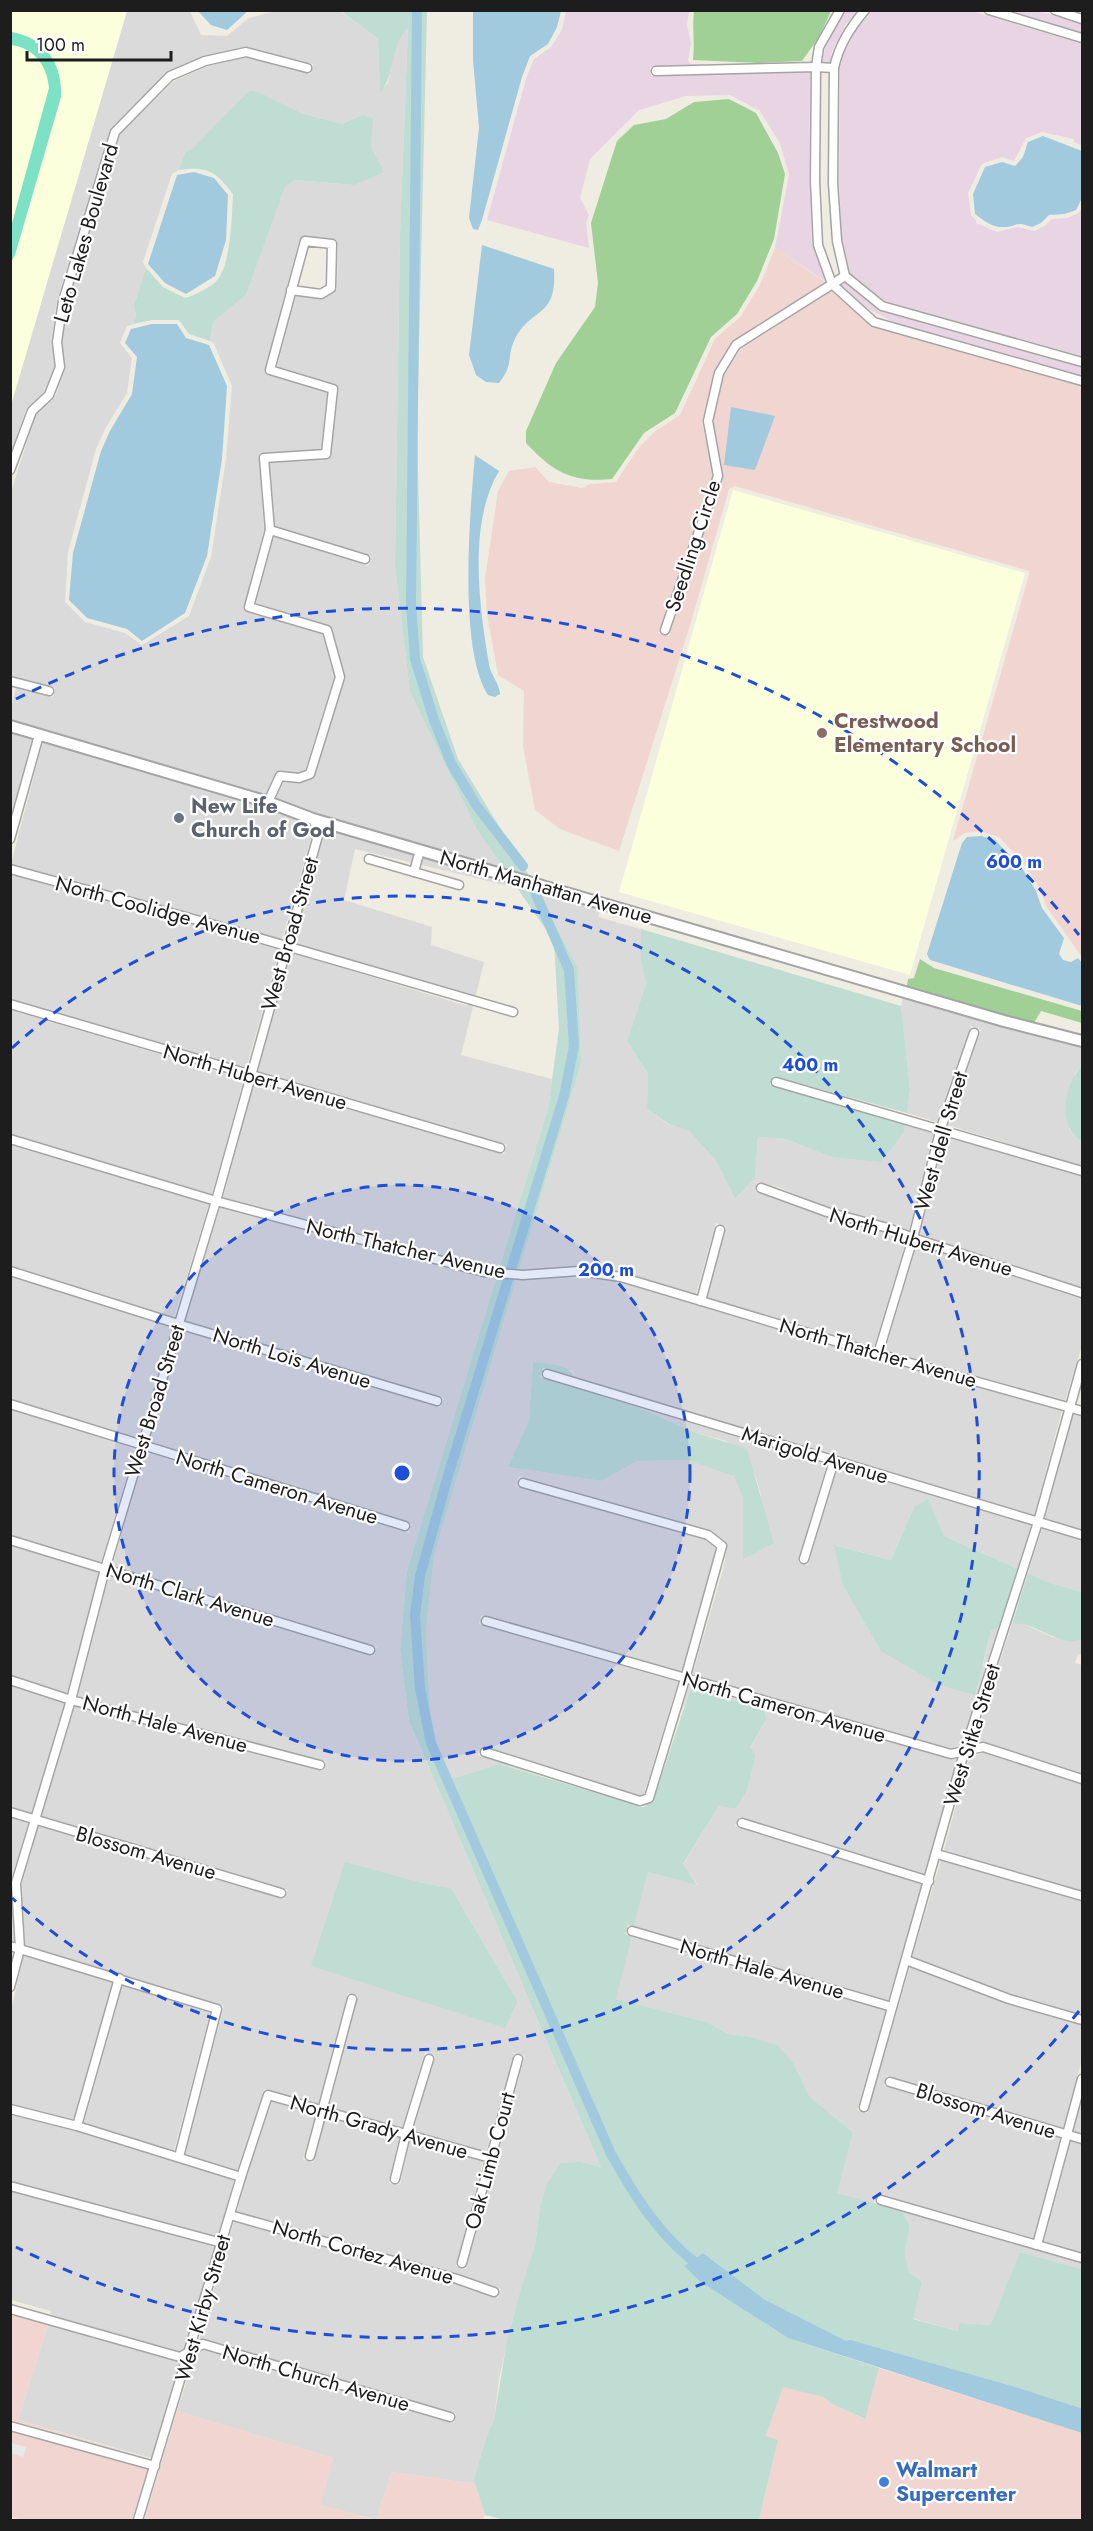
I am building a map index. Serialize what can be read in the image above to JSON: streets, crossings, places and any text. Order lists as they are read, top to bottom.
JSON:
{
  "streets": {
    "street": [
      "Leto Lakes Boulevard",
      "Seedling Circle",
      "North Manhattan Avenue",
      "North Coolidge Avenue",
      "West Broad Street",
      "North Hubert Avenue",
      "West Idell Street",
      "North Thatcher Avenue",
      "North Lois Avenue",
      "Marigold Avenue",
      "North Cameron Avenue",
      "North Clark Avenue",
      "North Hale Avenue",
      "West Sitka Street",
      "Blossom Avenue",
      "North Grady Avenue",
      "Oak Limb Court",
      "North Cortez Avenue",
      "West Kirby Street",
      "North Church Avenue"
    ]
  },
  "crossings": [
    ["North Manhattan Avenue", "West Broad Street"],
    ["North Coolidge Avenue", "West Broad Street"],
    ["West Broad Street", "North Hubert Avenue"],
    ["West Broad Street", "North Thatcher Avenue"],
    ["West Broad Street", "North Lois Avenue"],
    ["West Broad Street", "North Cameron Avenue"],
    ["West Broad Street", "North Clark Avenue"],
    ["West Broad Street", "North Hale Avenue"],
    ["West Broad Street", "Blossom Avenue"],
    ["North Hubert Avenue", "West Idell Street"],
    ["West Idell Street", "North Thatcher Avenue"],
    ["North Thatcher Avenue", "West Sitka Street"],
    ["Marigold Avenue", "West Sitka Street"],
    ["North Cameron Avenue", "West Sitka Street"],
    ["North Hale Avenue", "West Sitka Street"],
    ["North Grady Avenue", "Oak Limb Court"],
    ["North Grady Avenue", "West Kirby Street"],
    ["North Cortez Avenue", "West Kirby Street"],
    ["West Kirby Street", "North Church Avenue"]
  ],
  "places": ["Crestwood Elementary School", "New Life Church of God", "Walmart Supercenter"],
  "scale_bar": "100 m",
  "rings": ["600 m", "400 m", "200 m"]
}
